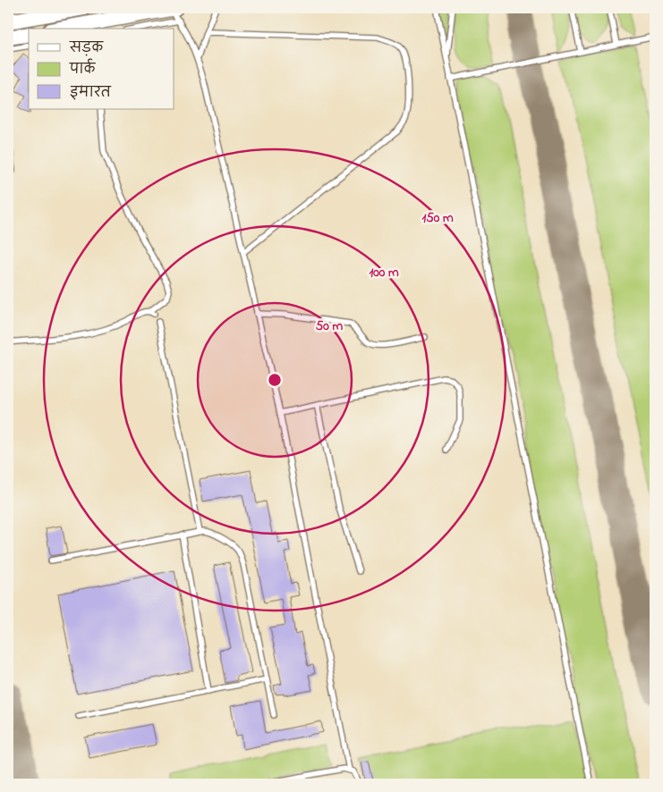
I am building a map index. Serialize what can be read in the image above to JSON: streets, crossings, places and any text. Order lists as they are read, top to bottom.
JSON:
{
  "legend": ["सड़क", "पार्क", "इमारत"],
  "rings": ["150 m", "100 m", "50 m"]
}
